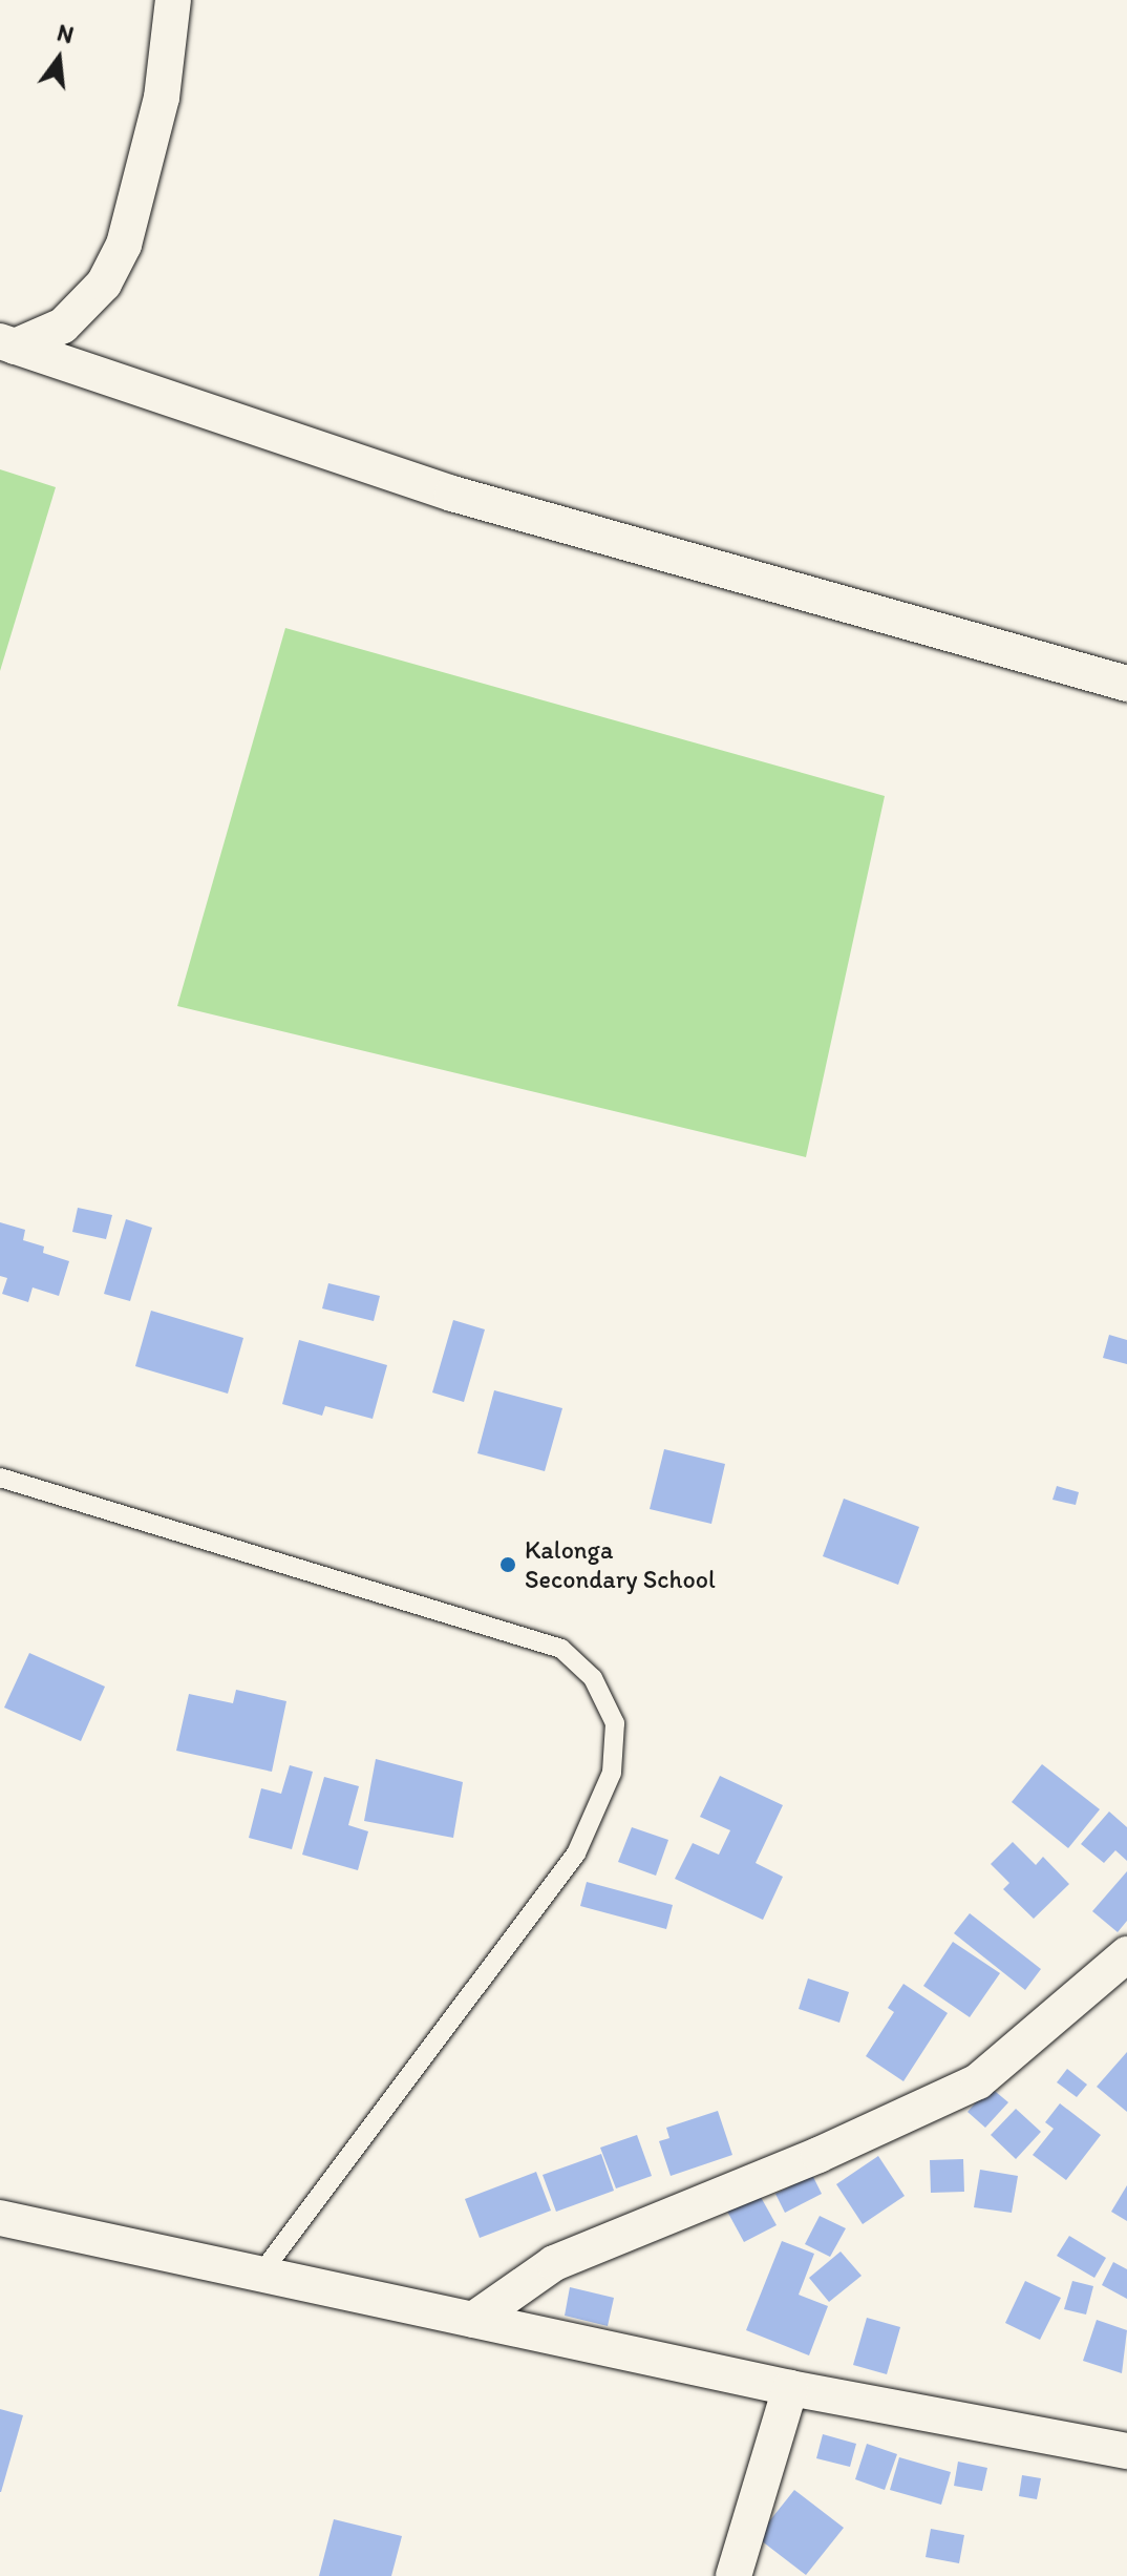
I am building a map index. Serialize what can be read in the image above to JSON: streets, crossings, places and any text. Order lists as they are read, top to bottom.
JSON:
{
  "places": ["Kalonga Secondary School"],
  "north": "top"
}
